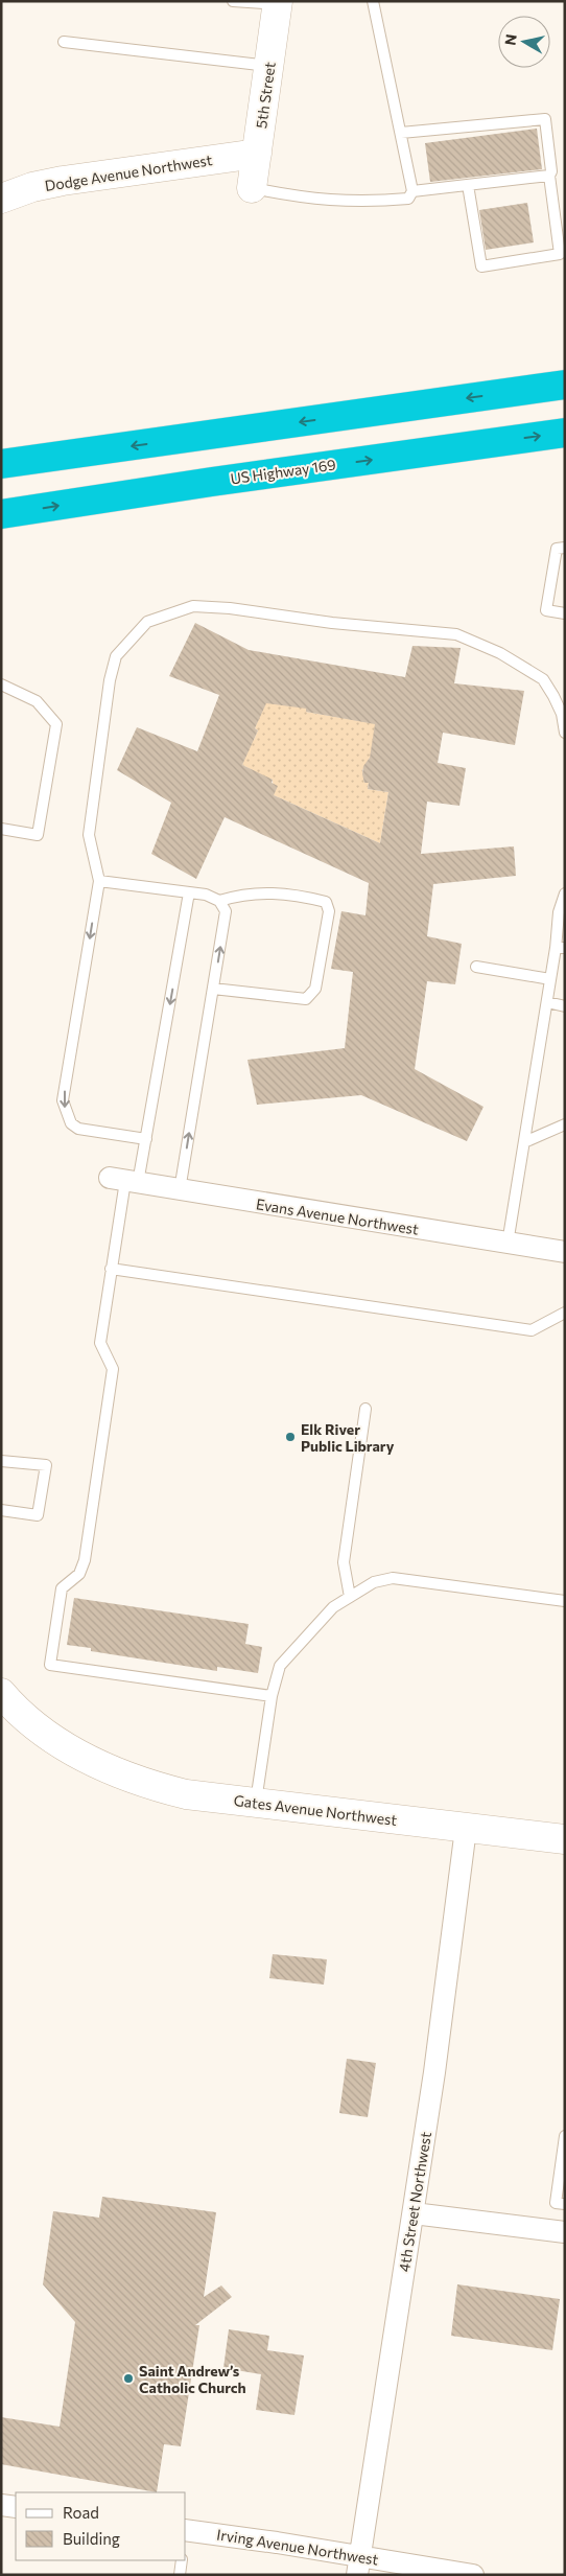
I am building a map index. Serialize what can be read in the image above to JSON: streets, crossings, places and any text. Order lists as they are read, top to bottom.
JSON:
{
  "streets": {
    "highway": ["US Highway 169"],
    "street": [
      "5th Street",
      "Dodge Avenue Northwest",
      "Evans Avenue Northwest",
      "Gates Avenue Northwest",
      "4th Street Northwest",
      "Irving Avenue Northwest"
    ]
  },
  "crossings": [
    ["5th Street", "Dodge Avenue Northwest"],
    ["Gates Avenue Northwest", "4th Street Northwest"],
    ["4th Street Northwest", "Irving Avenue Northwest"]
  ],
  "places": ["Elk River Public Library", "Saint Andrew’s Catholic Church"],
  "legend": ["Road", "Building"],
  "north": "left"
}
